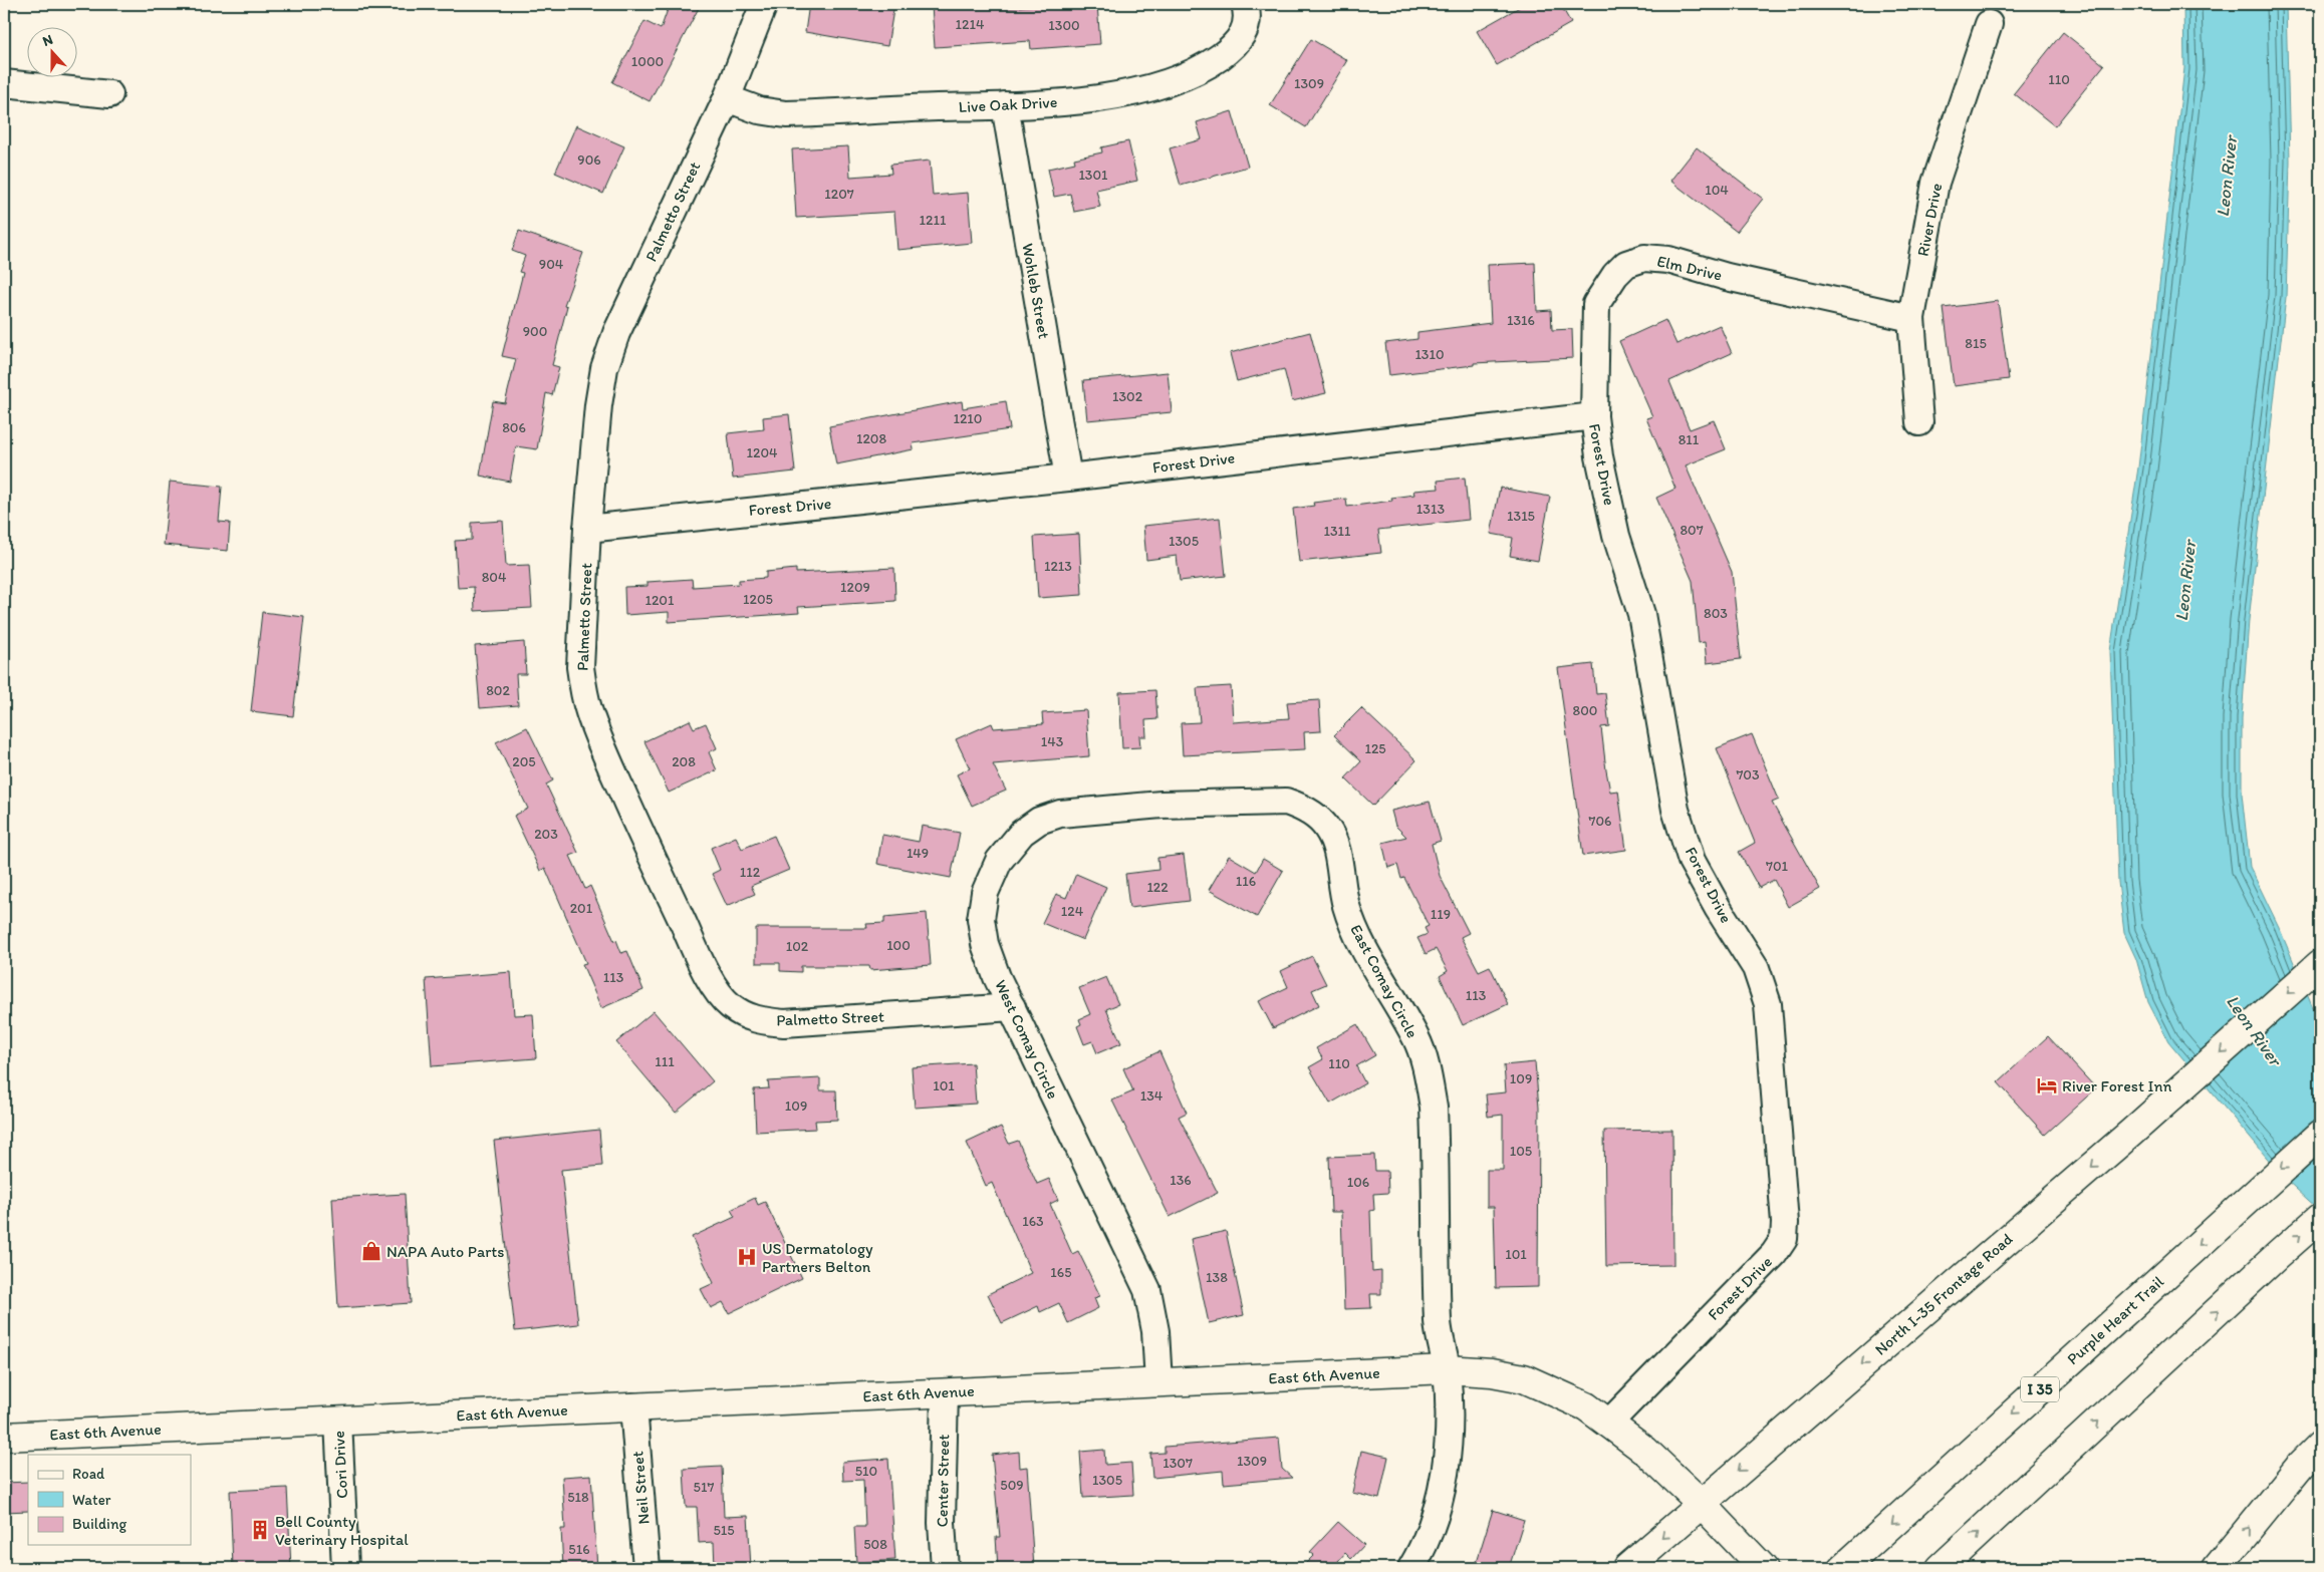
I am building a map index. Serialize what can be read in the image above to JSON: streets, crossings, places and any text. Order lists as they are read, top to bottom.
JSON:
{
  "streets": {
    "main road": [
      "North I-35 Frontage Road",
      "Purple Heart Trail",
      "East 6th Avenue",
      "I 35"
    ],
    "street": [
      "Live Oak Drive",
      "Palmetto Street",
      "River Drive",
      "Elm Drive",
      "Wohleb Street",
      "Forest Drive",
      "East Comay Circle",
      "West Comay Circle",
      "Cori Drive",
      "Center Street",
      "Neil Street"
    ]
  },
  "crossings": [
    ["Live Oak Drive", "Palmetto Street"],
    ["Live Oak Drive", "Wohleb Street"],
    ["Palmetto Street", "Forest Drive"],
    ["Palmetto Street", "West Comay Circle"],
    ["River Drive", "Elm Drive"],
    ["Elm Drive", "Forest Drive"],
    ["Wohleb Street", "Forest Drive"],
    ["Forest Drive", "East 6th Avenue"],
    ["East Comay Circle", "West Comay Circle"],
    ["East Comay Circle", "East 6th Avenue"],
    ["West Comay Circle", "East 6th Avenue"],
    ["North I-35 Frontage Road", "East 6th Avenue"],
    ["East 6th Avenue", "Cori Drive"],
    ["East 6th Avenue", "Center Street"],
    ["East 6th Avenue", "Neil Street"]
  ],
  "water": ["Leon River"],
  "places": {
    "hotel": ["River Forest Inn"],
    "shop": ["NAPA Auto Parts"],
    "hospital": ["US Dermatology Partners Belton"],
    "building": ["Bell County Veterinary Hospital"]
  },
  "house_numbers": [
    "1214",
    "1300",
    "1000",
    "110",
    "1309",
    "906",
    "1301",
    "104",
    "1207",
    "1211",
    "904",
    "1316",
    "900",
    "815",
    "1310",
    "1302",
    "1210",
    "806",
    "1208",
    "811",
    "1204",
    "1313",
    "1315",
    "807",
    "1311",
    "1305",
    "1213",
    "804",
    "1209",
    "1205",
    "1201",
    "803",
    "802",
    "800",
    "143",
    "125",
    "205",
    "208",
    "703",
    "706",
    "203",
    "149",
    "701",
    "112",
    "116",
    "122",
    "201",
    "124",
    "119",
    "100",
    "102",
    "113",
    "113",
    "111",
    "110",
    "109",
    "101",
    "134",
    "109",
    "105",
    "136",
    "106",
    "163",
    "101",
    "165",
    "138",
    "1309",
    "1307",
    "510",
    "1305",
    "509",
    "517",
    "518",
    "515",
    "508",
    "516"
  ],
  "legend": ["Road", "Water", "Building"],
  "north": "top"
}
